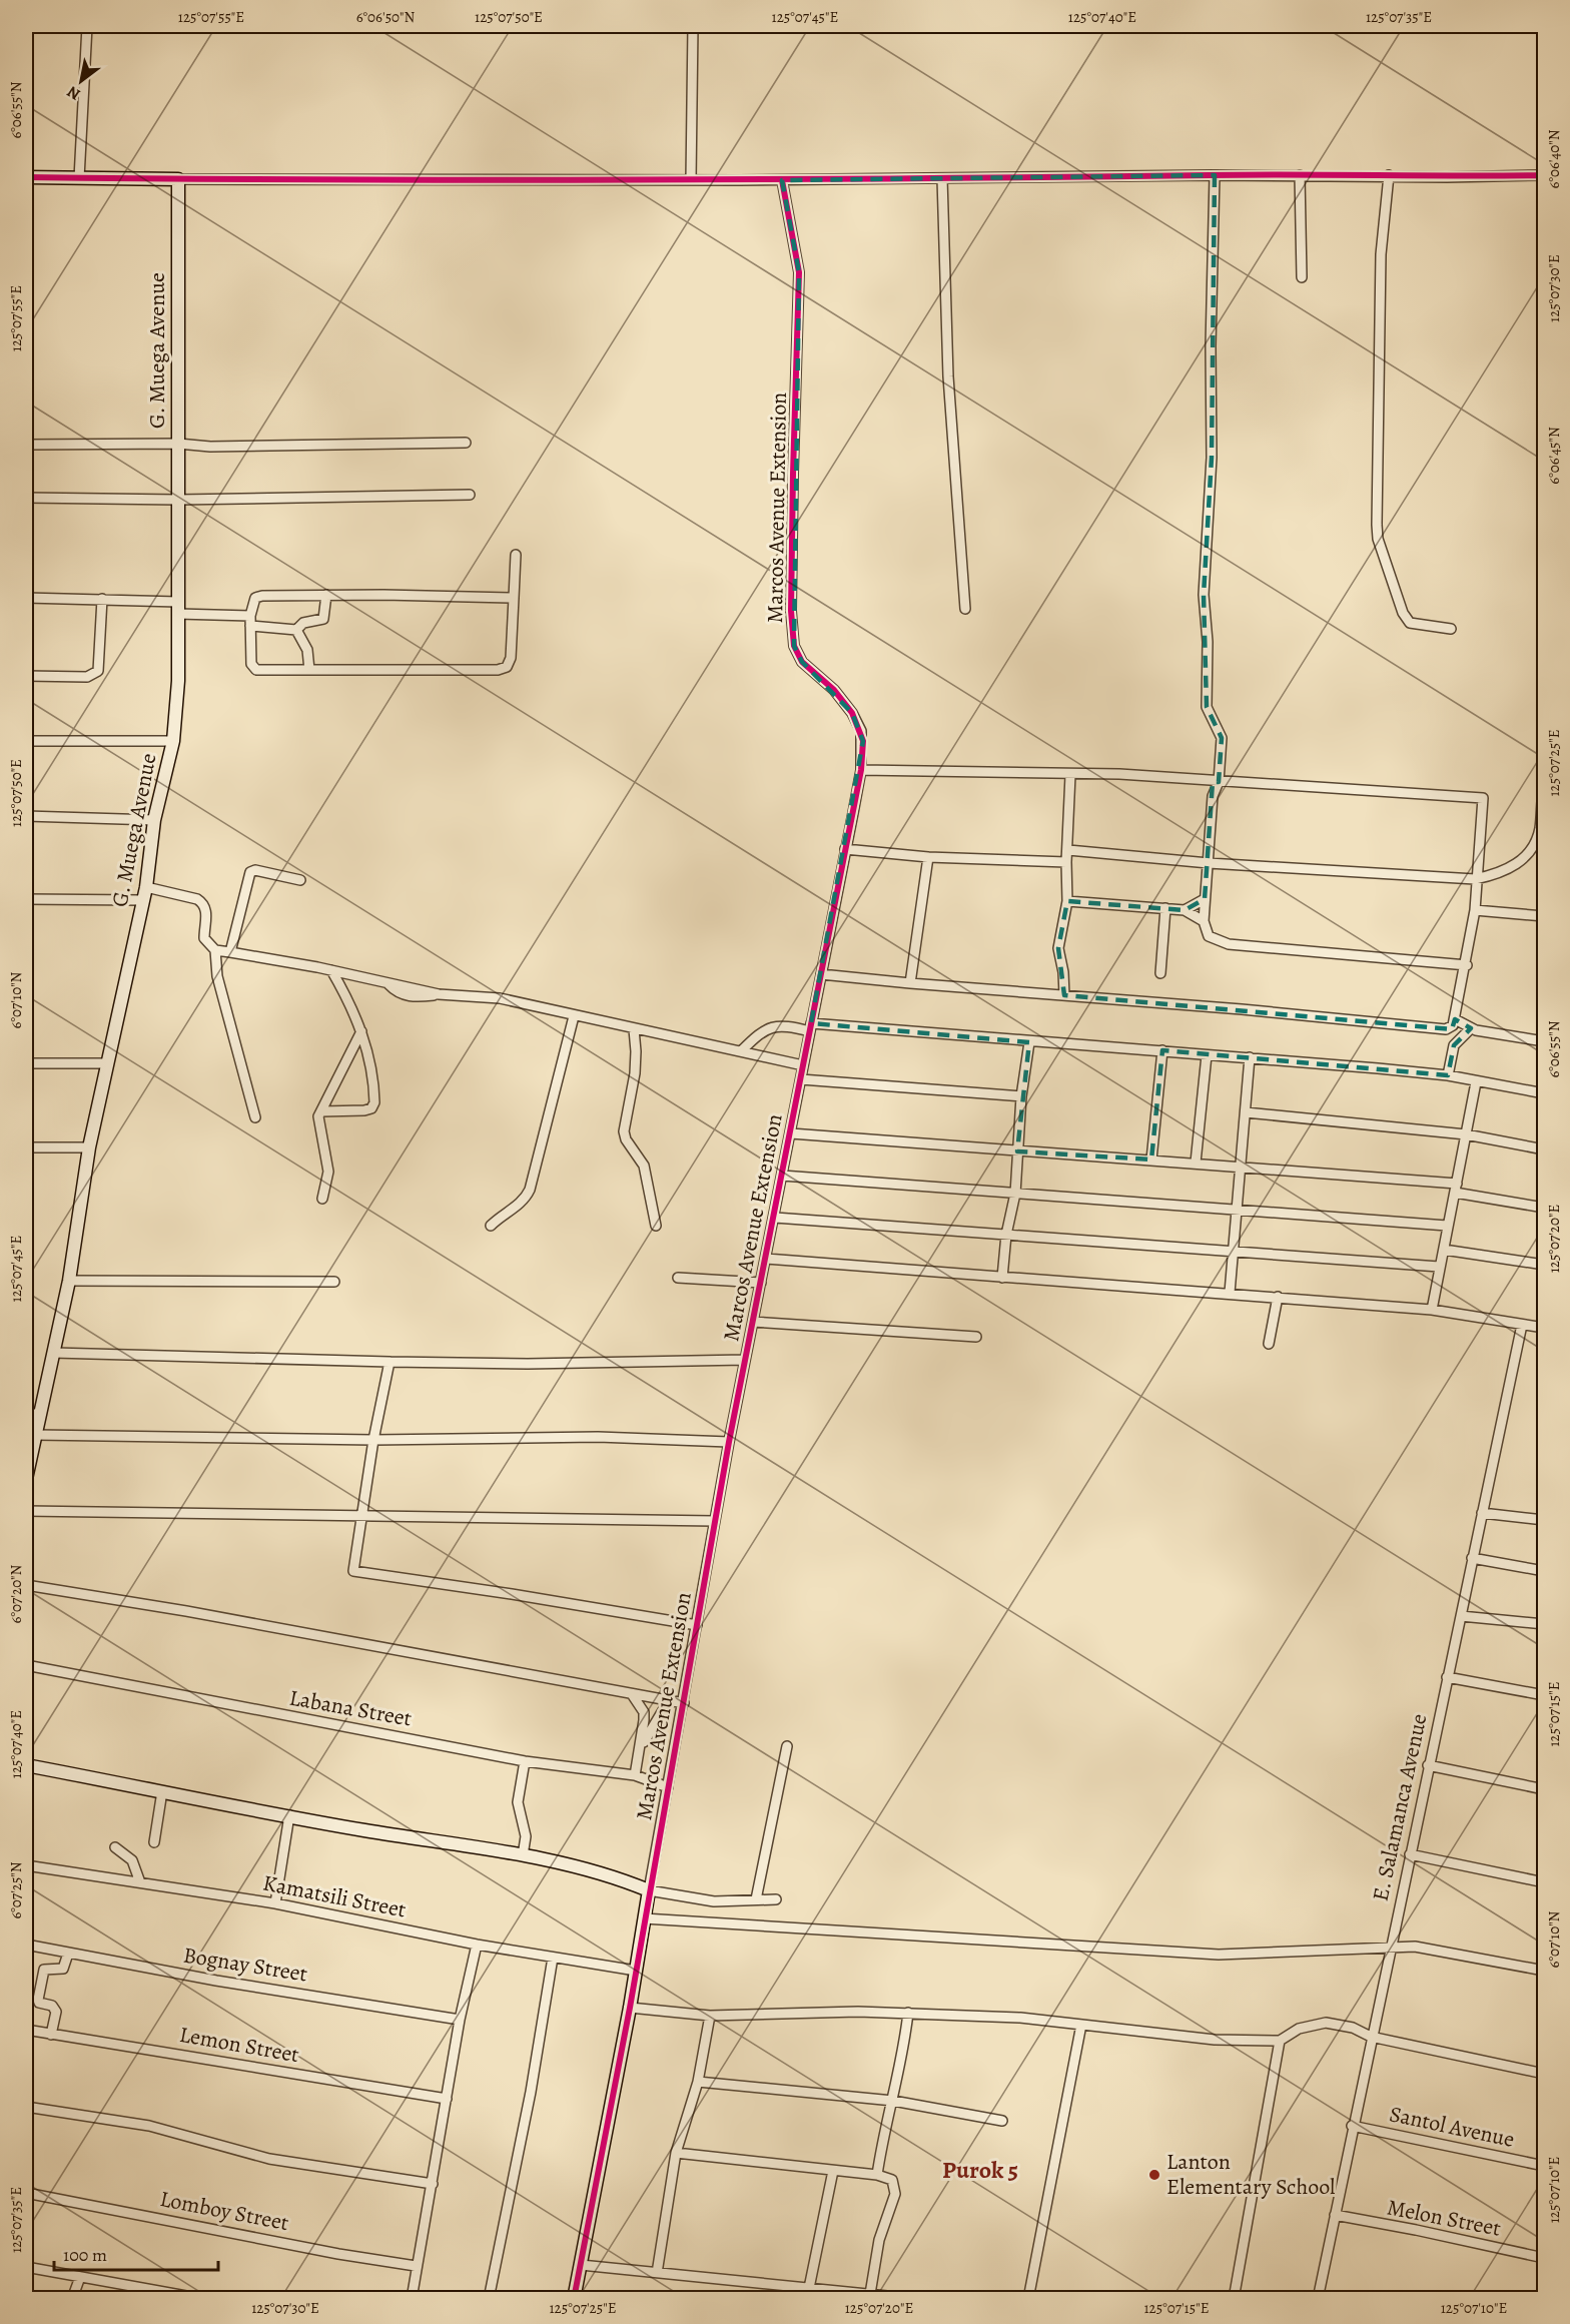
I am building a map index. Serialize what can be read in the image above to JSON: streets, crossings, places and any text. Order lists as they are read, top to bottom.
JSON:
{
  "streets": {
    "street": [
      "G. Muega Avenue",
      "Marcos Avenue Extension",
      "Labana Street",
      "E. Salamanca Avenue",
      "Kamatsili Street",
      "Bognay Street",
      "Lemon Street",
      "Santol Avenue",
      "Lomboy Street",
      "Melon Street"
    ]
  },
  "crossings": [
    ["Marcos Avenue Extension", "Labana Street"],
    ["Marcos Avenue Extension", "Kamatsili Street"],
    ["E. Salamanca Avenue", "Santol Avenue"],
    ["E. Salamanca Avenue", "Melon Street"]
  ],
  "districts": ["Purok 5"],
  "places": ["Lanton Elementary School"],
  "scale_bar": "100 m",
  "north": "bottom left",
  "coordinates": [
    "125°07'55\"E",
    "6°06'50\"N",
    "125°07'50\"E",
    "125°07'45\"E",
    "125°07'40\"E",
    "125°07'35\"E",
    "6°06'55\"N",
    "6°06'40\"N",
    "125°07'30\"E",
    "6°06'45\"N",
    "125°07'25\"E",
    "6°07'10\"N",
    "125°07'20\"E",
    "6°07'20\"N",
    "125°07'15\"E",
    "6°07'25\"N",
    "125°07'10\"E"
  ]
}
